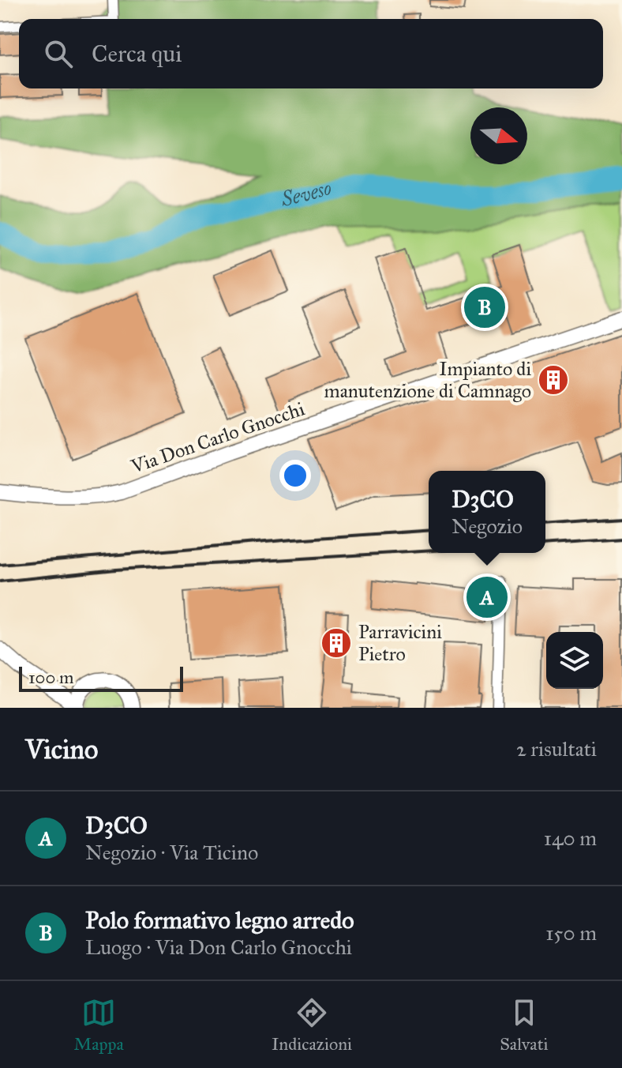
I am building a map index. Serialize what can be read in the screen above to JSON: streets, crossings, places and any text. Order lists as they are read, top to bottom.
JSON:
{
  "streets": {
    "street": ["Via Don Carlo Gnocchi"]
  },
  "water": ["Seveso"],
  "places": {
    "building": ["Impianto di manutenzione di Camnago", "Parravicini Pietro"]
  },
  "scale_bar": "100 m",
  "north": "right",
  "page": {
    "search": "Cerca qui",
    "pins": ["B", "A"],
    "popup": ["D3CO", "Negozio"],
    "scale": "100 m",
    "heading": ["Vicino", "2 risultati"],
    "list": [
      {
        "mark": "A",
        "name": "D3CO",
        "note": "Negozio · Via Ticino",
        "value": "140 m"
      },
      {
        "mark": "B",
        "name": "Polo formativo legno arredo",
        "note": "Luogo · Via Don Carlo Gnocchi",
        "value": "150 m"
      }
    ],
    "nav": ["Mappa", "Indicazioni", "Salvati"]
  }
}
